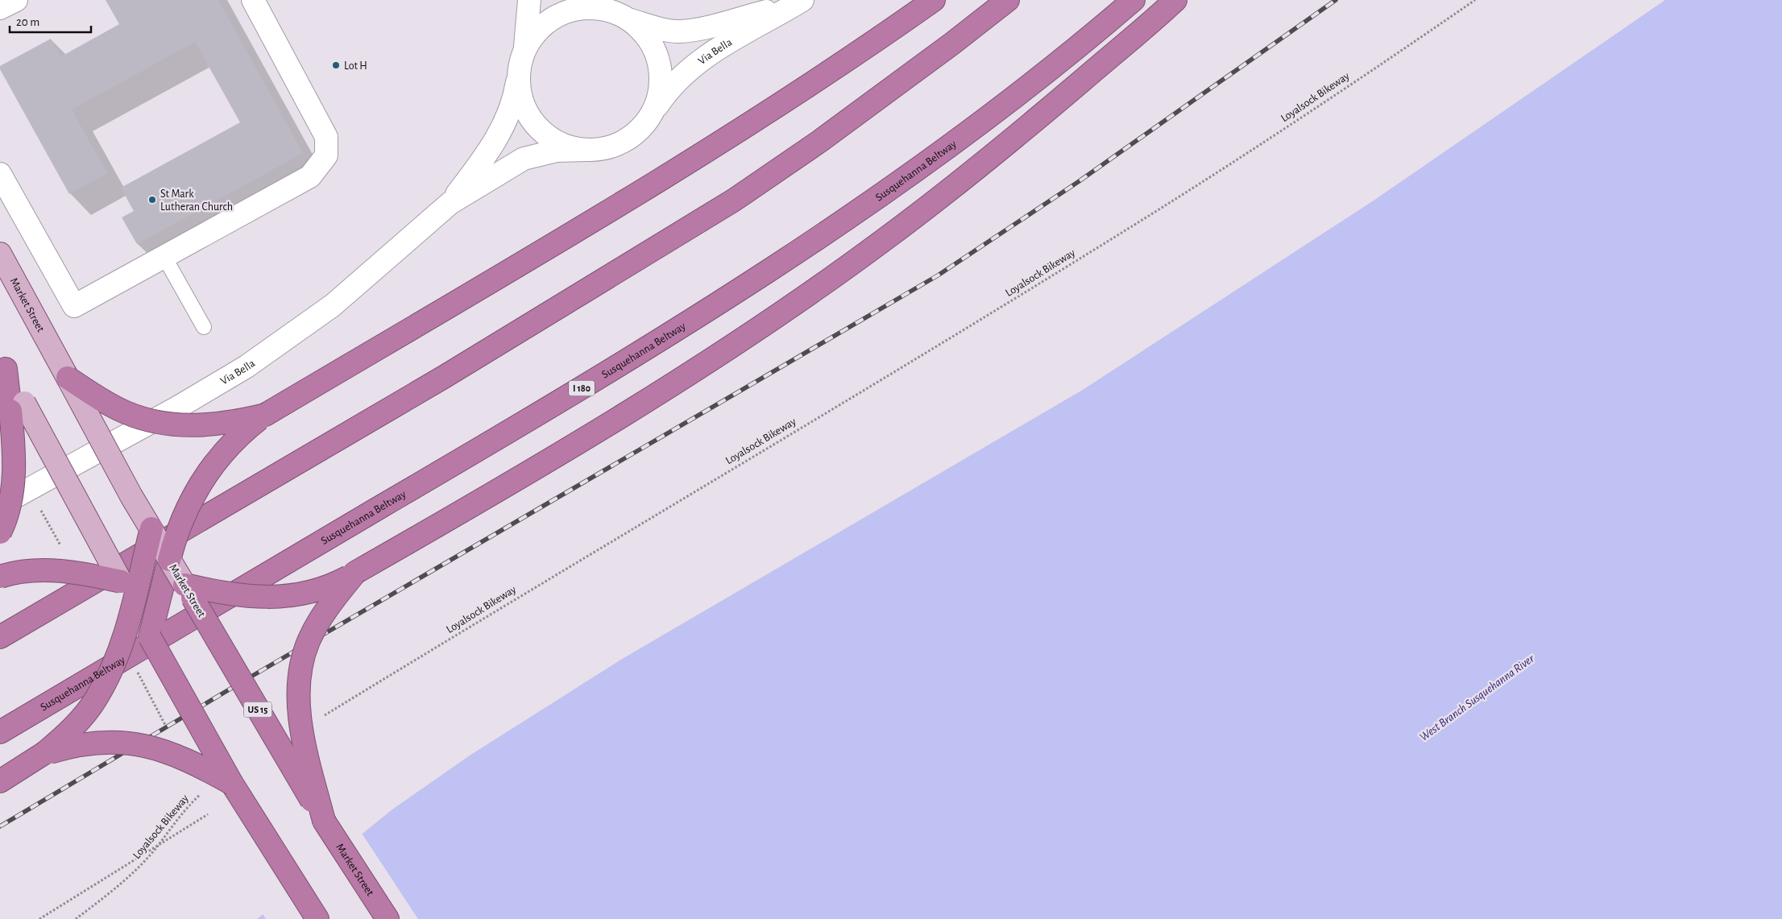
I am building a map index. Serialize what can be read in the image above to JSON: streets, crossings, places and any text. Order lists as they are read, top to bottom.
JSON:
{
  "streets": {
    "highway": [
      "Susquehanna Beltway",
      "Market Street",
      "I 180",
      "US 15"
    ],
    "main road": ["Via Bella"],
    "path": ["Loyalsock Bikeway"]
  },
  "water": ["West Branch Susquehanna River"],
  "places": ["Lot H", "St Mark Lutheran Church"],
  "scale_bar": "20 m"
}
